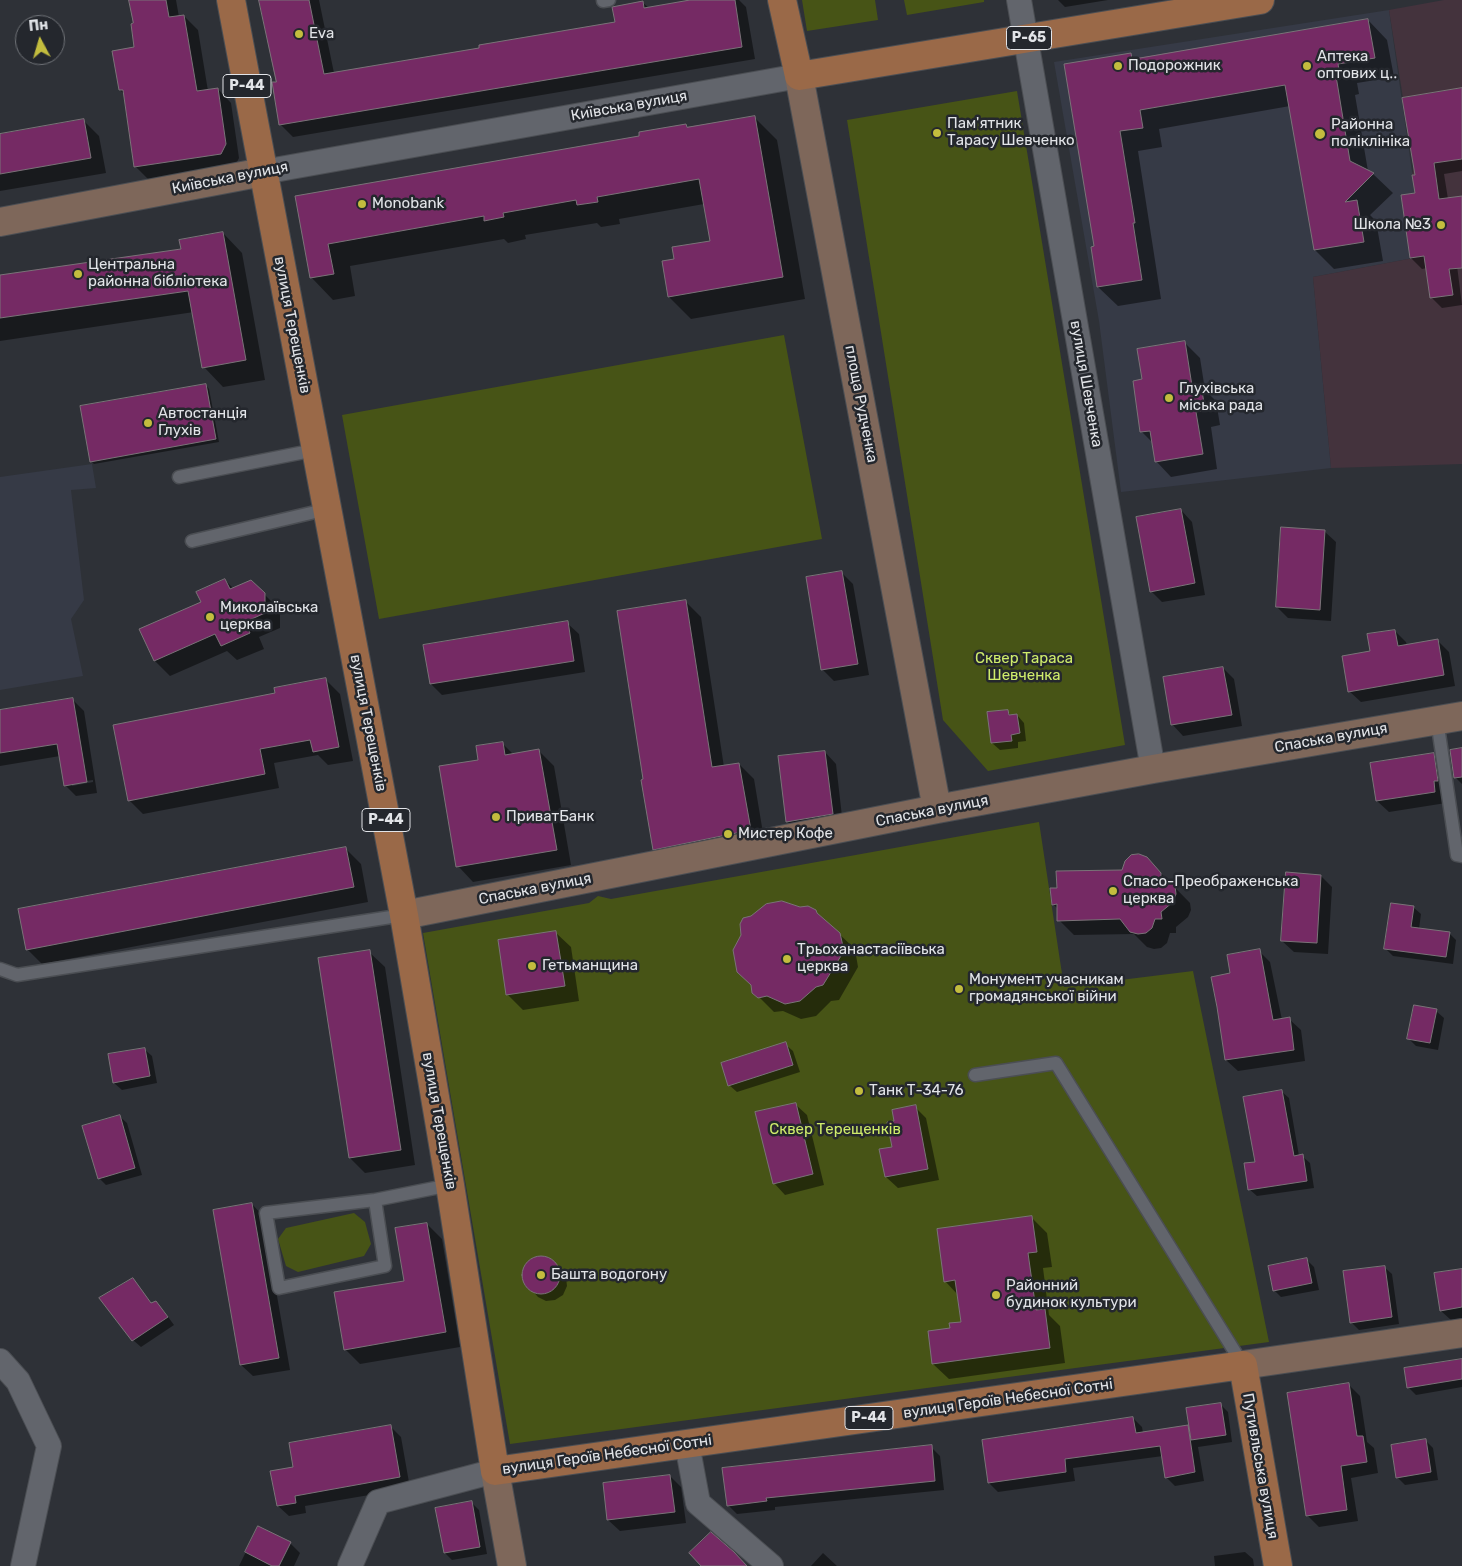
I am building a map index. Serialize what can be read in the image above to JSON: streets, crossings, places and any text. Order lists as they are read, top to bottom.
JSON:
{
  "streets": {
    "main road": [
      "Р-65",
      "Р-44",
      "Київська вулиця",
      "вулиця Терещенків",
      "площа Рудченка",
      "вулиця Героїв Небесної Сотні",
      "Путивльська вулиця"
    ],
    "street": ["вулиця Шевченка", "Спаська вулиця"]
  },
  "crossings": [
    ["Київська вулиця", "вулиця Терещенків"],
    ["Київська вулиця", "вулиця Шевченка"],
    ["Київська вулиця", "площа Рудченка"],
    ["вулиця Терещенків", "Спаська вулиця"],
    ["вулиця Терещенків", "вулиця Героїв Небесної Сотні"],
    ["вулиця Шевченка", "Спаська вулиця"],
    ["площа Рудченка", "Спаська вулиця"],
    ["вулиця Героїв Небесної Сотні", "Путивльська вулиця"]
  ],
  "parks": ["Сквер Тараса Шевченка", "Сквер Терещенків"],
  "places": [
    "Eva",
    "Подорожник",
    "Аптека оптових ц‥",
    "Пам'ятник Тарасу Шевченко",
    "Районна поліклініка",
    "Monobank",
    "Школа №3",
    "Центральна районна бібліотека",
    "Глухівська міська рада",
    "Автостанція Глухів",
    "Миколаївська церква",
    "ПриватБанк",
    "Мистер Кофе",
    "Спасо-Преображенська церква",
    "Трьоханастасіївська церква",
    "Гетьманщина",
    "Монумент учасникам громадянської війни",
    "Танк Т-34-76",
    "Башта водогону",
    "Районний будинок культури"
  ],
  "north": "top"
}
